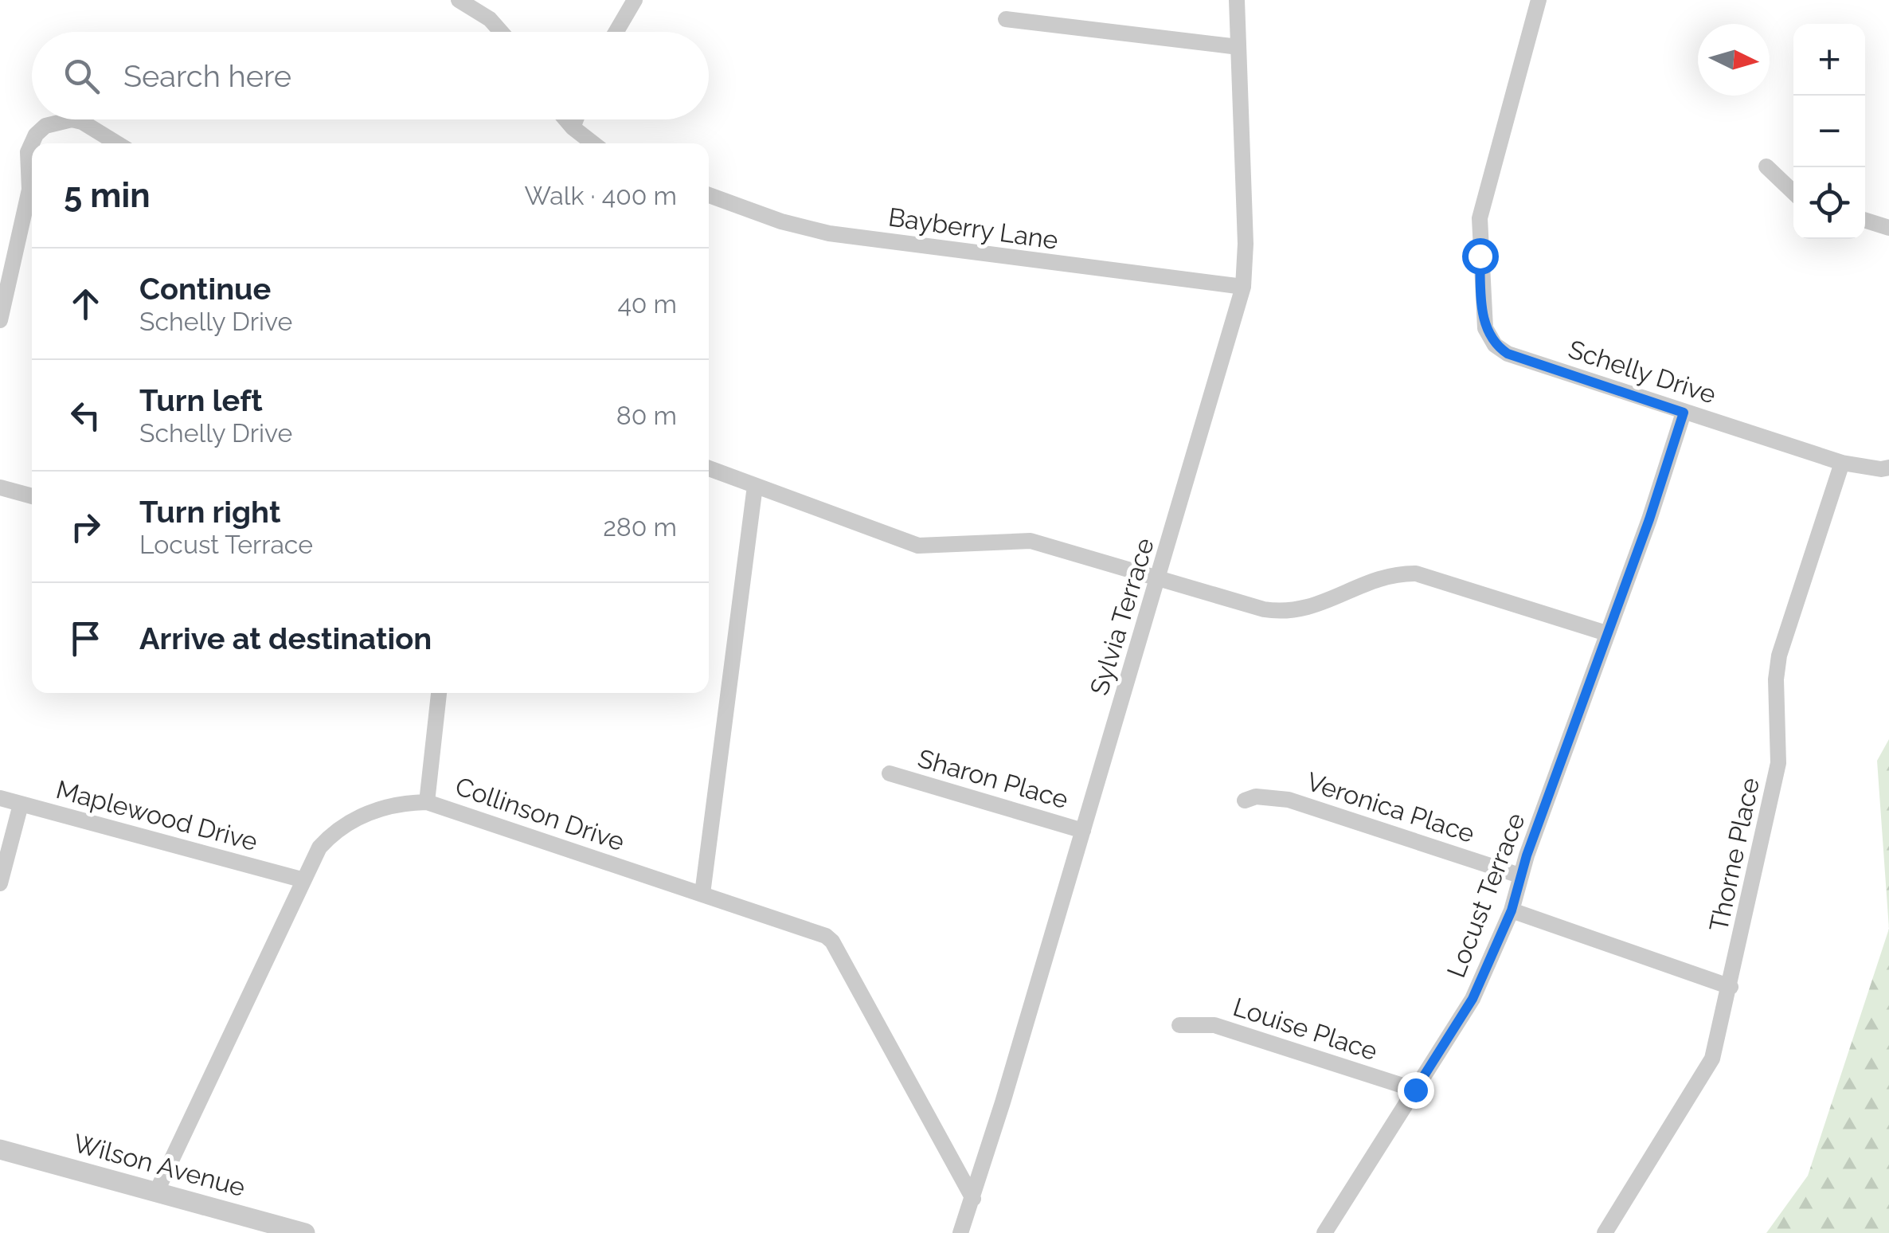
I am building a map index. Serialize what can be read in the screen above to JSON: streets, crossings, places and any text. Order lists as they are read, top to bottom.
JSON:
{
  "streets": {
    "street": [
      "Bayberry Lane",
      "Schelly Drive",
      "Sylvia Terrace",
      "Sharon Place",
      "Veronica Place",
      "Collinson Drive",
      "Maplewood Drive",
      "Thorne Place",
      "Locust Terrace",
      "Louise Place",
      "Wilson Avenue"
    ]
  },
  "crossings": [
    ["Bayberry Lane", "Sylvia Terrace"],
    ["Schelly Drive", "Thorne Place"],
    ["Schelly Drive", "Locust Terrace"],
    ["Sylvia Terrace", "Sharon Place"],
    ["Sylvia Terrace", "Collinson Drive"],
    ["Veronica Place", "Locust Terrace"],
    ["Collinson Drive", "Maplewood Drive"],
    ["Collinson Drive", "Wilson Avenue"],
    ["Locust Terrace", "Louise Place"]
  ],
  "north": "right",
  "page": {
    "map_buttons": ["+", "−"],
    "search": "Search here",
    "heading": ["5 min", "Walk · 400 m"],
    "list": [
      ["Continue", "Schelly Drive", "40 m"],
      ["Turn left", "Schelly Drive", "80 m"],
      ["Turn right", "Locust Terrace", "280 m"],
      "Arrive at destination"
    ]
  }
}
